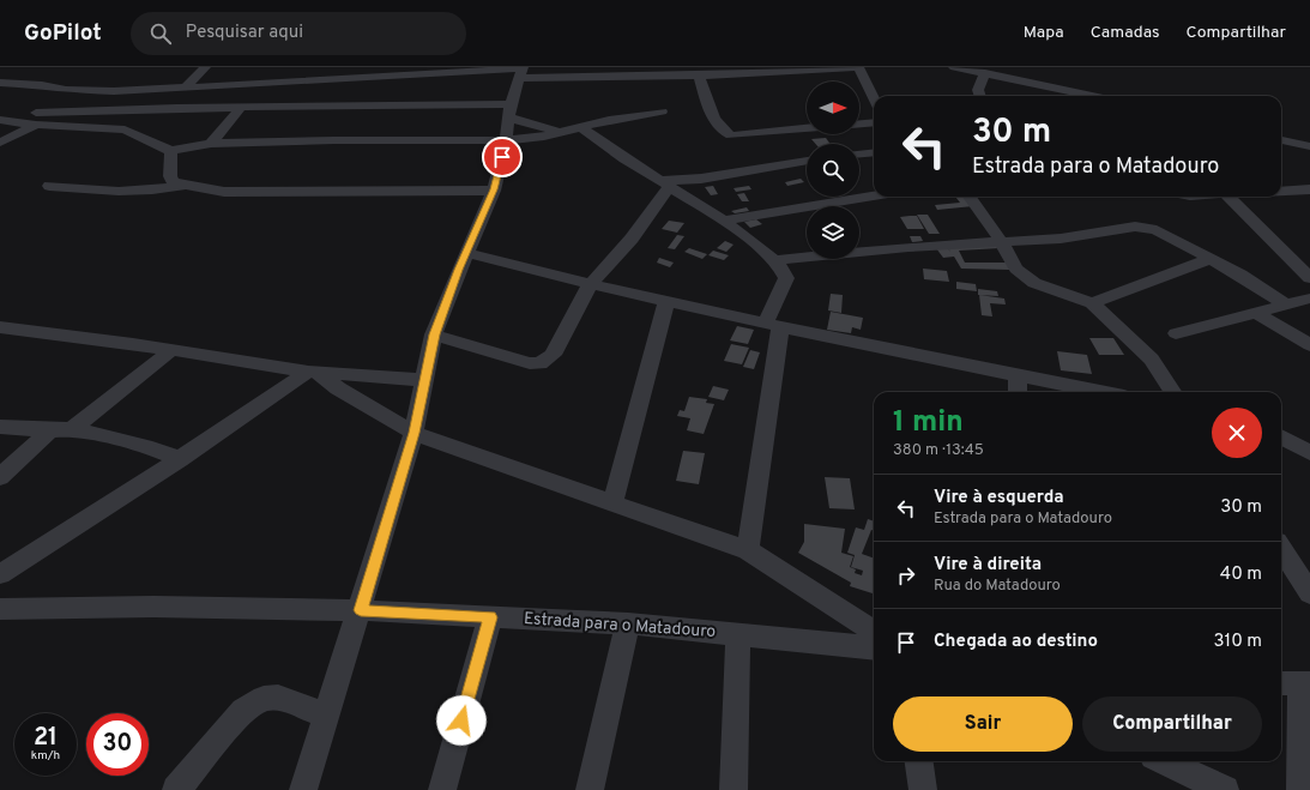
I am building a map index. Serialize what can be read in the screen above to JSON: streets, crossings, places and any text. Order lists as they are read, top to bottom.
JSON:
{
  "streets": {
    "street": ["Estrada para o Matadouro"]
  },
  "north": "right",
  "page": {
    "header": "GoPilot",
    "search": "Pesquisar aqui",
    "nav": ["Mapa", "Camadas", "Compartilhar"],
    "turn": ["30 m", "Estrada para o Matadouro"],
    "heading": ["1 min", "380 m · 13:45"],
    "list": [
      {
        "name": "Vire à esquerda",
        "note": "Estrada para o Matadouro",
        "value": "30 m"
      },
      {
        "name": "Vire à direita",
        "note": "Rua do Matadouro",
        "value": "40 m"
      },
      {
        "name": "Chegada ao destino",
        "value": "310 m"
      }
    ],
    "buttons": ["Sair", "Compartilhar"],
    "speed": "21 km/h",
    "limit": "30"
  }
}
